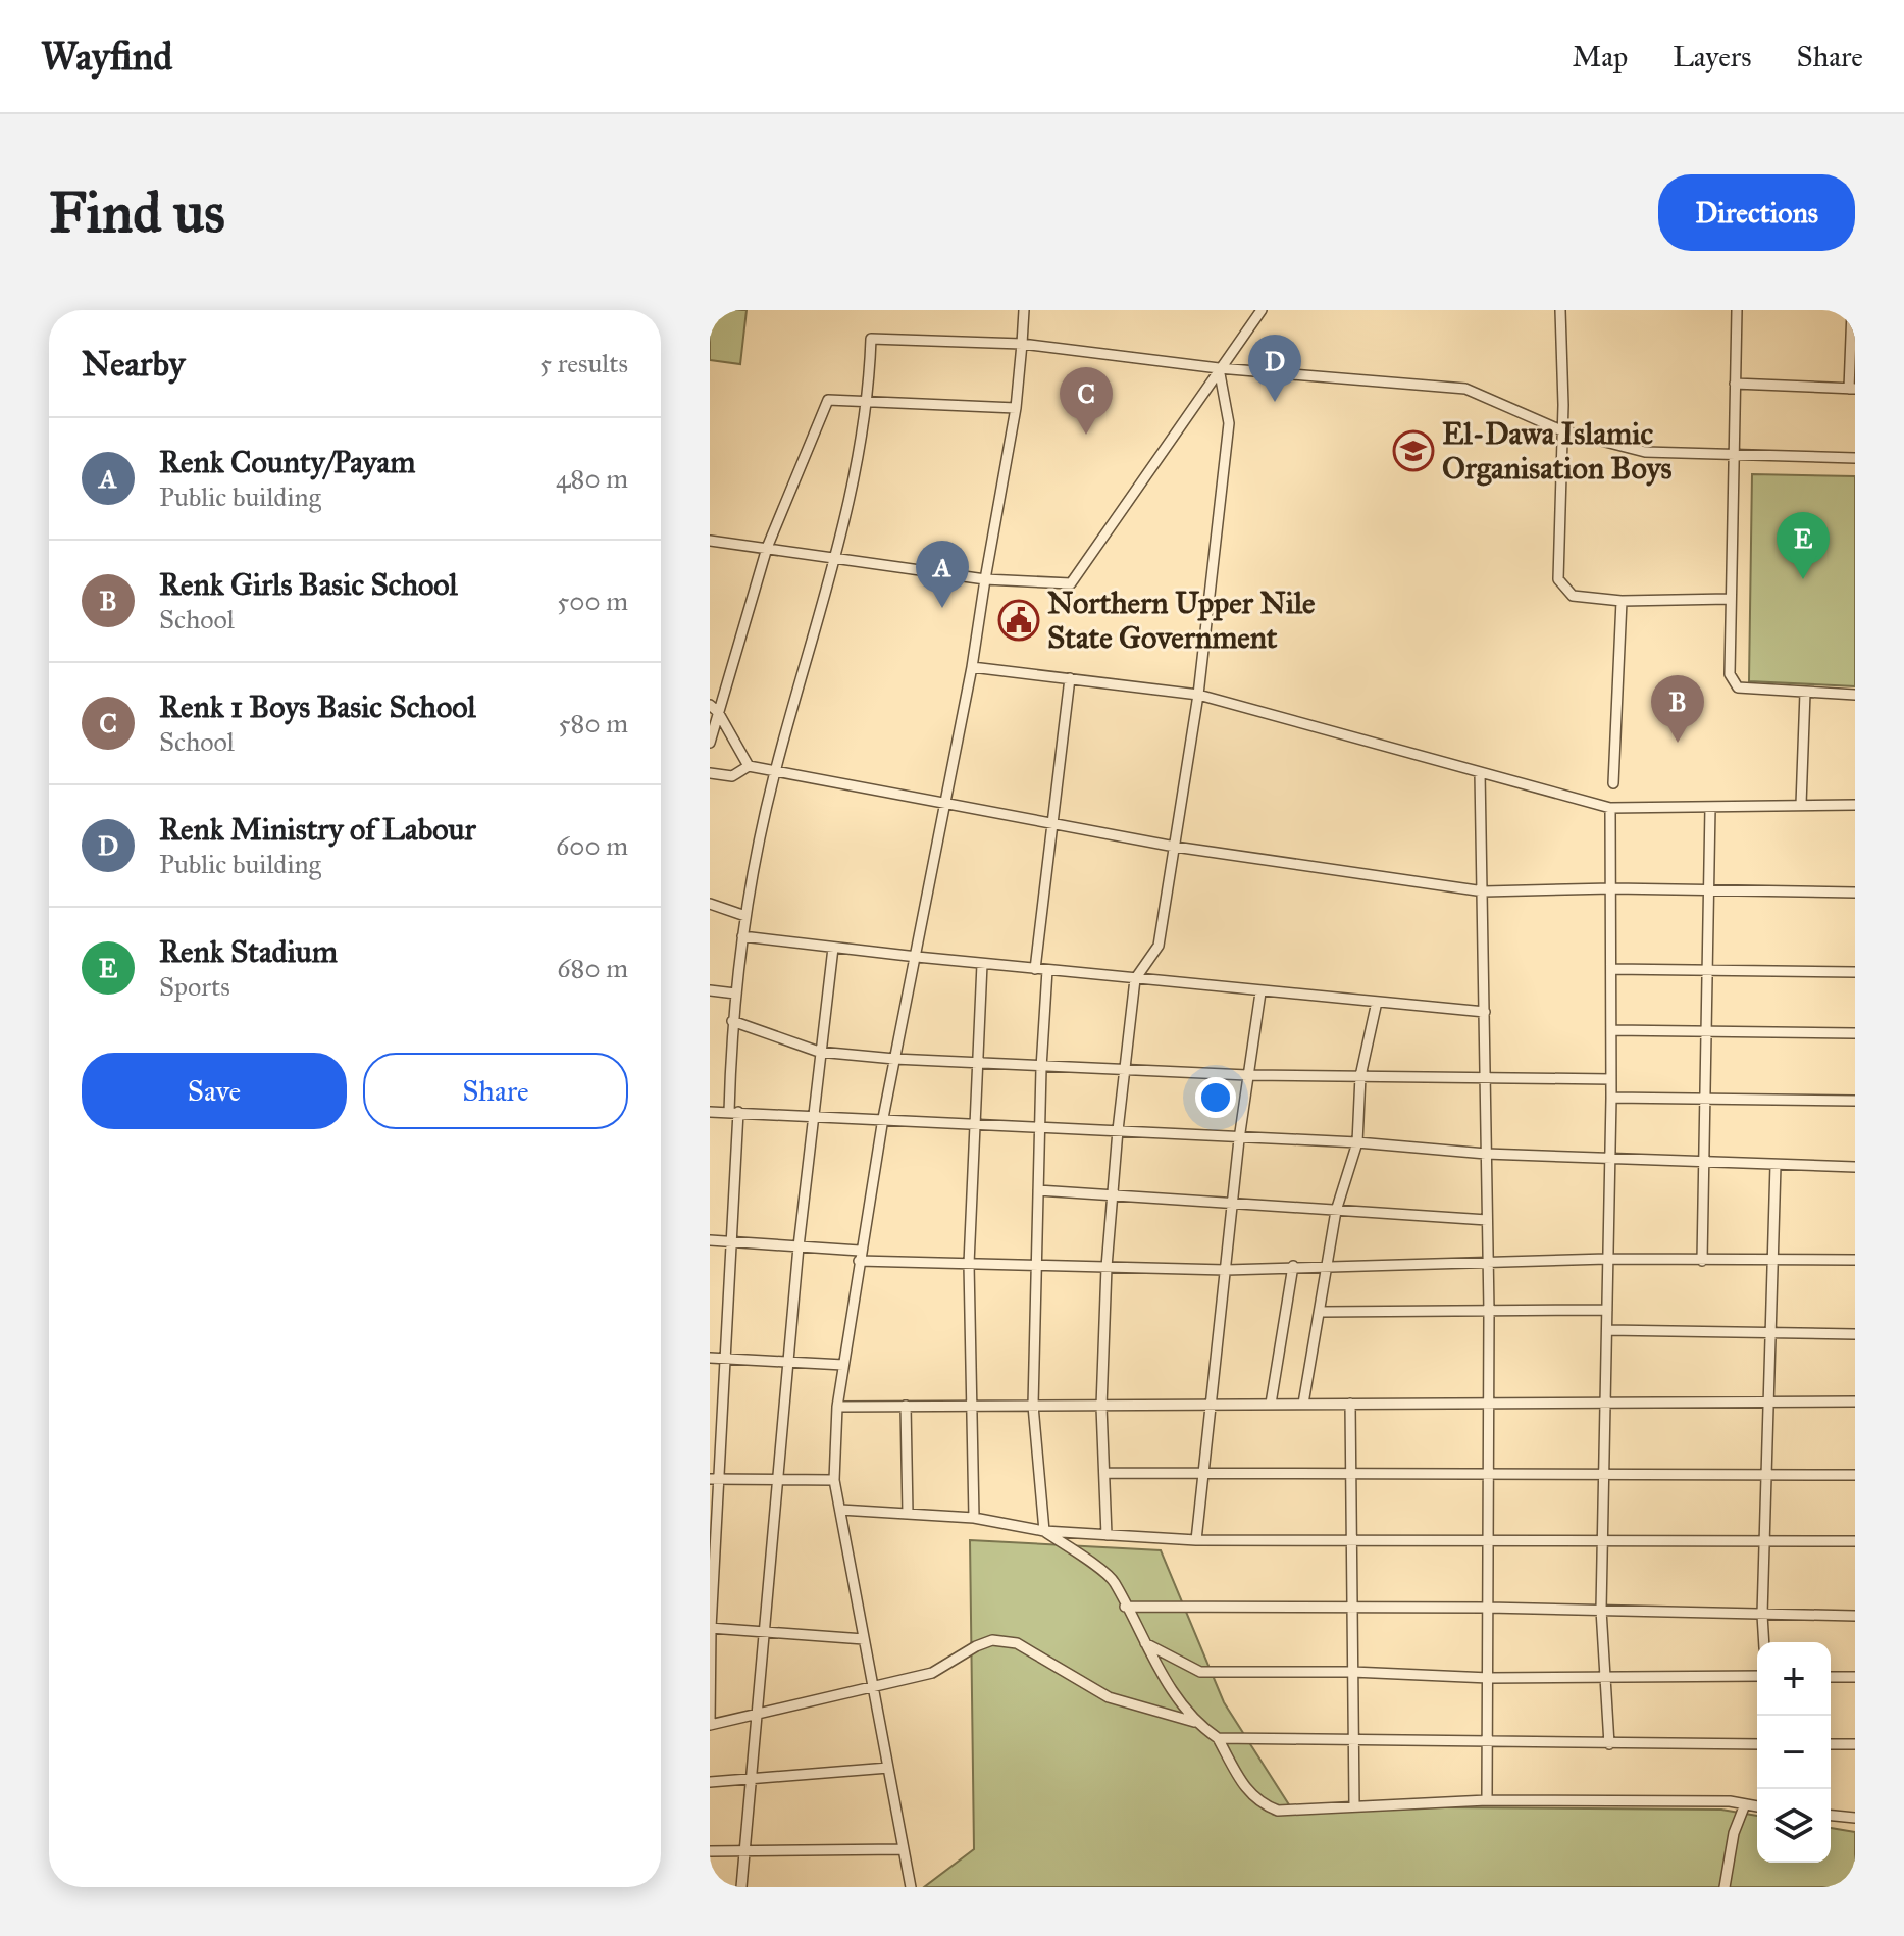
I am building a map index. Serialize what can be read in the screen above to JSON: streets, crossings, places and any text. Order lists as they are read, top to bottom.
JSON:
{
  "places": {
    "school or university": ["El-Dawa Islamic Organisation Boys"],
    "public building": ["Northern Upper Nile State Government"]
  },
  "page": {
    "header": "Wayfind",
    "nav": ["Map", "Layers", "Share"],
    "buttons": [
      "Directions",
      ["Save", "Share"]
    ],
    "title": "Find us",
    "heading": ["Nearby", "5 results"],
    "pins": [
      "D",
      "C",
      "E",
      "A",
      "B"
    ],
    "list": [
      {
        "mark": "A",
        "name": "Renk County/Payam",
        "note": "Public building",
        "value": "480 m"
      },
      {
        "mark": "B",
        "name": "Renk Girls Basic School",
        "note": "School",
        "value": "500 m"
      },
      {
        "mark": "C",
        "name": "Renk 1 Boys Basic School",
        "note": "School",
        "value": "580 m"
      },
      {
        "mark": "D",
        "name": "Renk Ministry of Labour",
        "note": "Public building",
        "value": "600 m"
      },
      {
        "mark": "E",
        "name": "Renk Stadium",
        "note": "Sports",
        "value": "680 m"
      }
    ],
    "map_buttons": ["+", "−"]
  }
}
